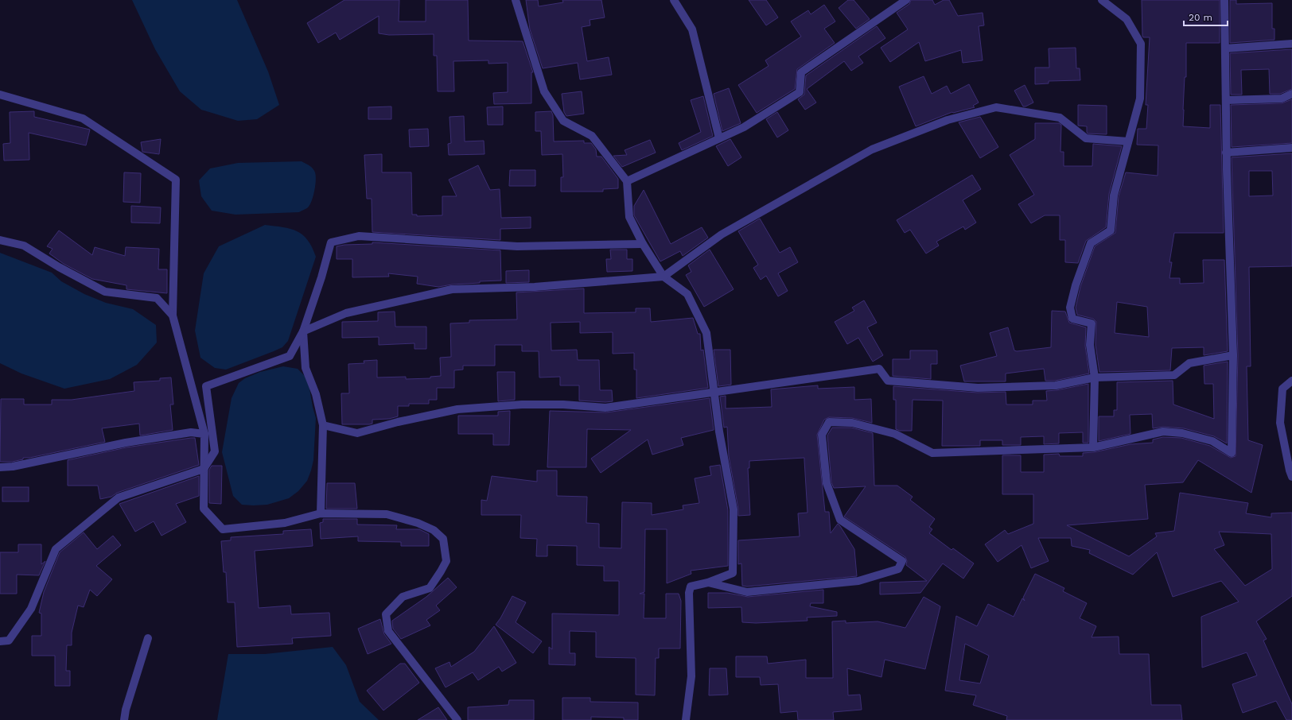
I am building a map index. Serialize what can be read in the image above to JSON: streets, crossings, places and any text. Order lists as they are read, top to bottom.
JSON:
{
  "scale_bar": "20 m"
}
